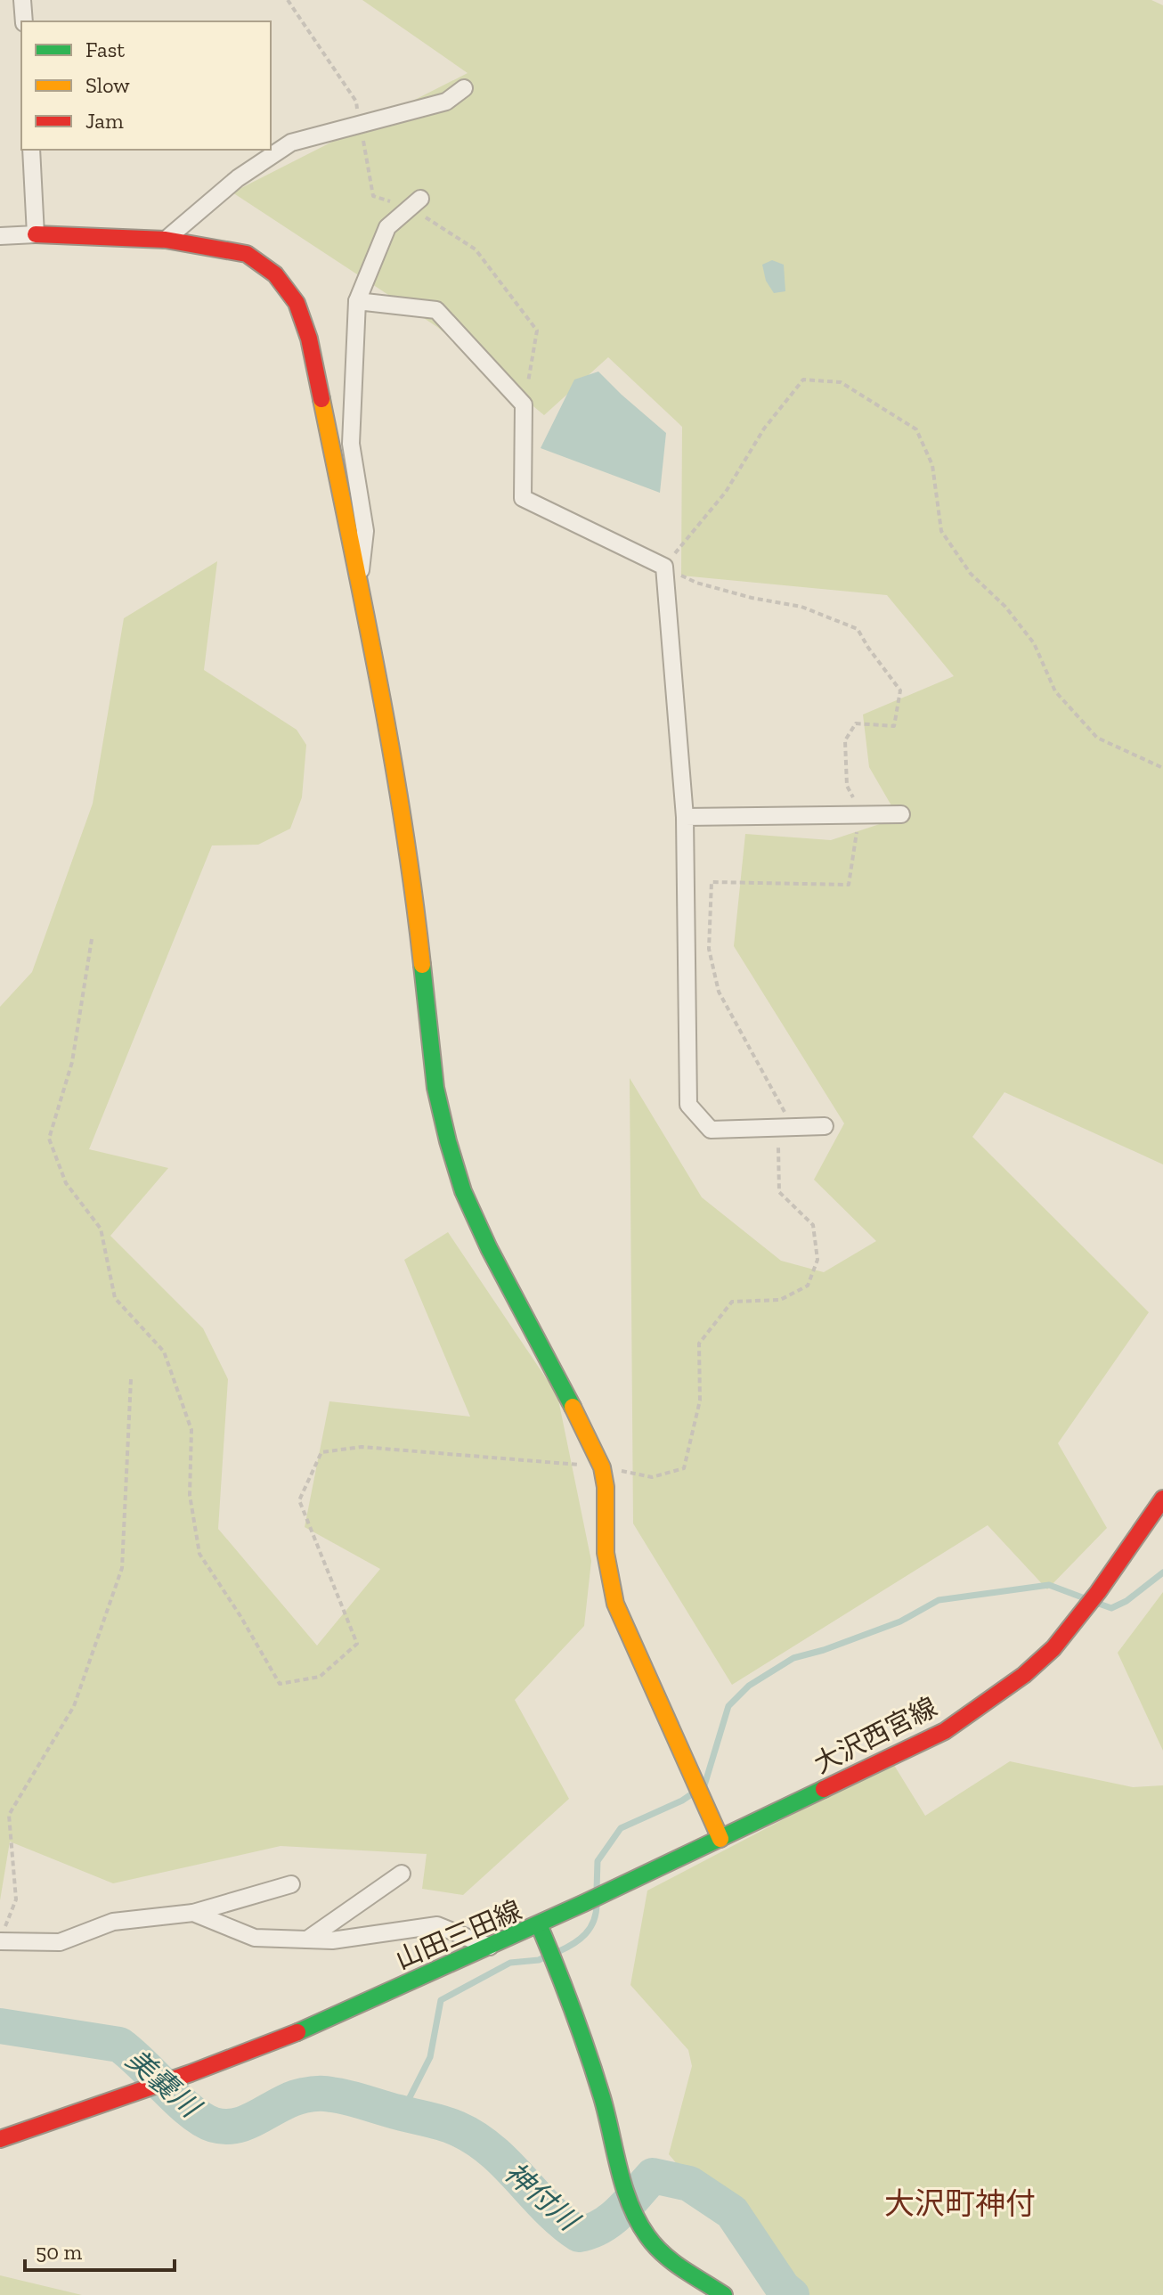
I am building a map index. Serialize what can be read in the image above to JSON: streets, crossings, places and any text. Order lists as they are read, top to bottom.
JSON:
{
  "streets": {
    "street": ["大沢西宮線", "山田三田線"]
  },
  "crossings": [
    ["大沢西宮線", "山田三田線"]
  ],
  "districts": ["大沢町神付"],
  "water": ["美嚢川", "神付川"],
  "legend": ["Fast", "Slow", "Jam"],
  "scale_bar": "50 m"
}
